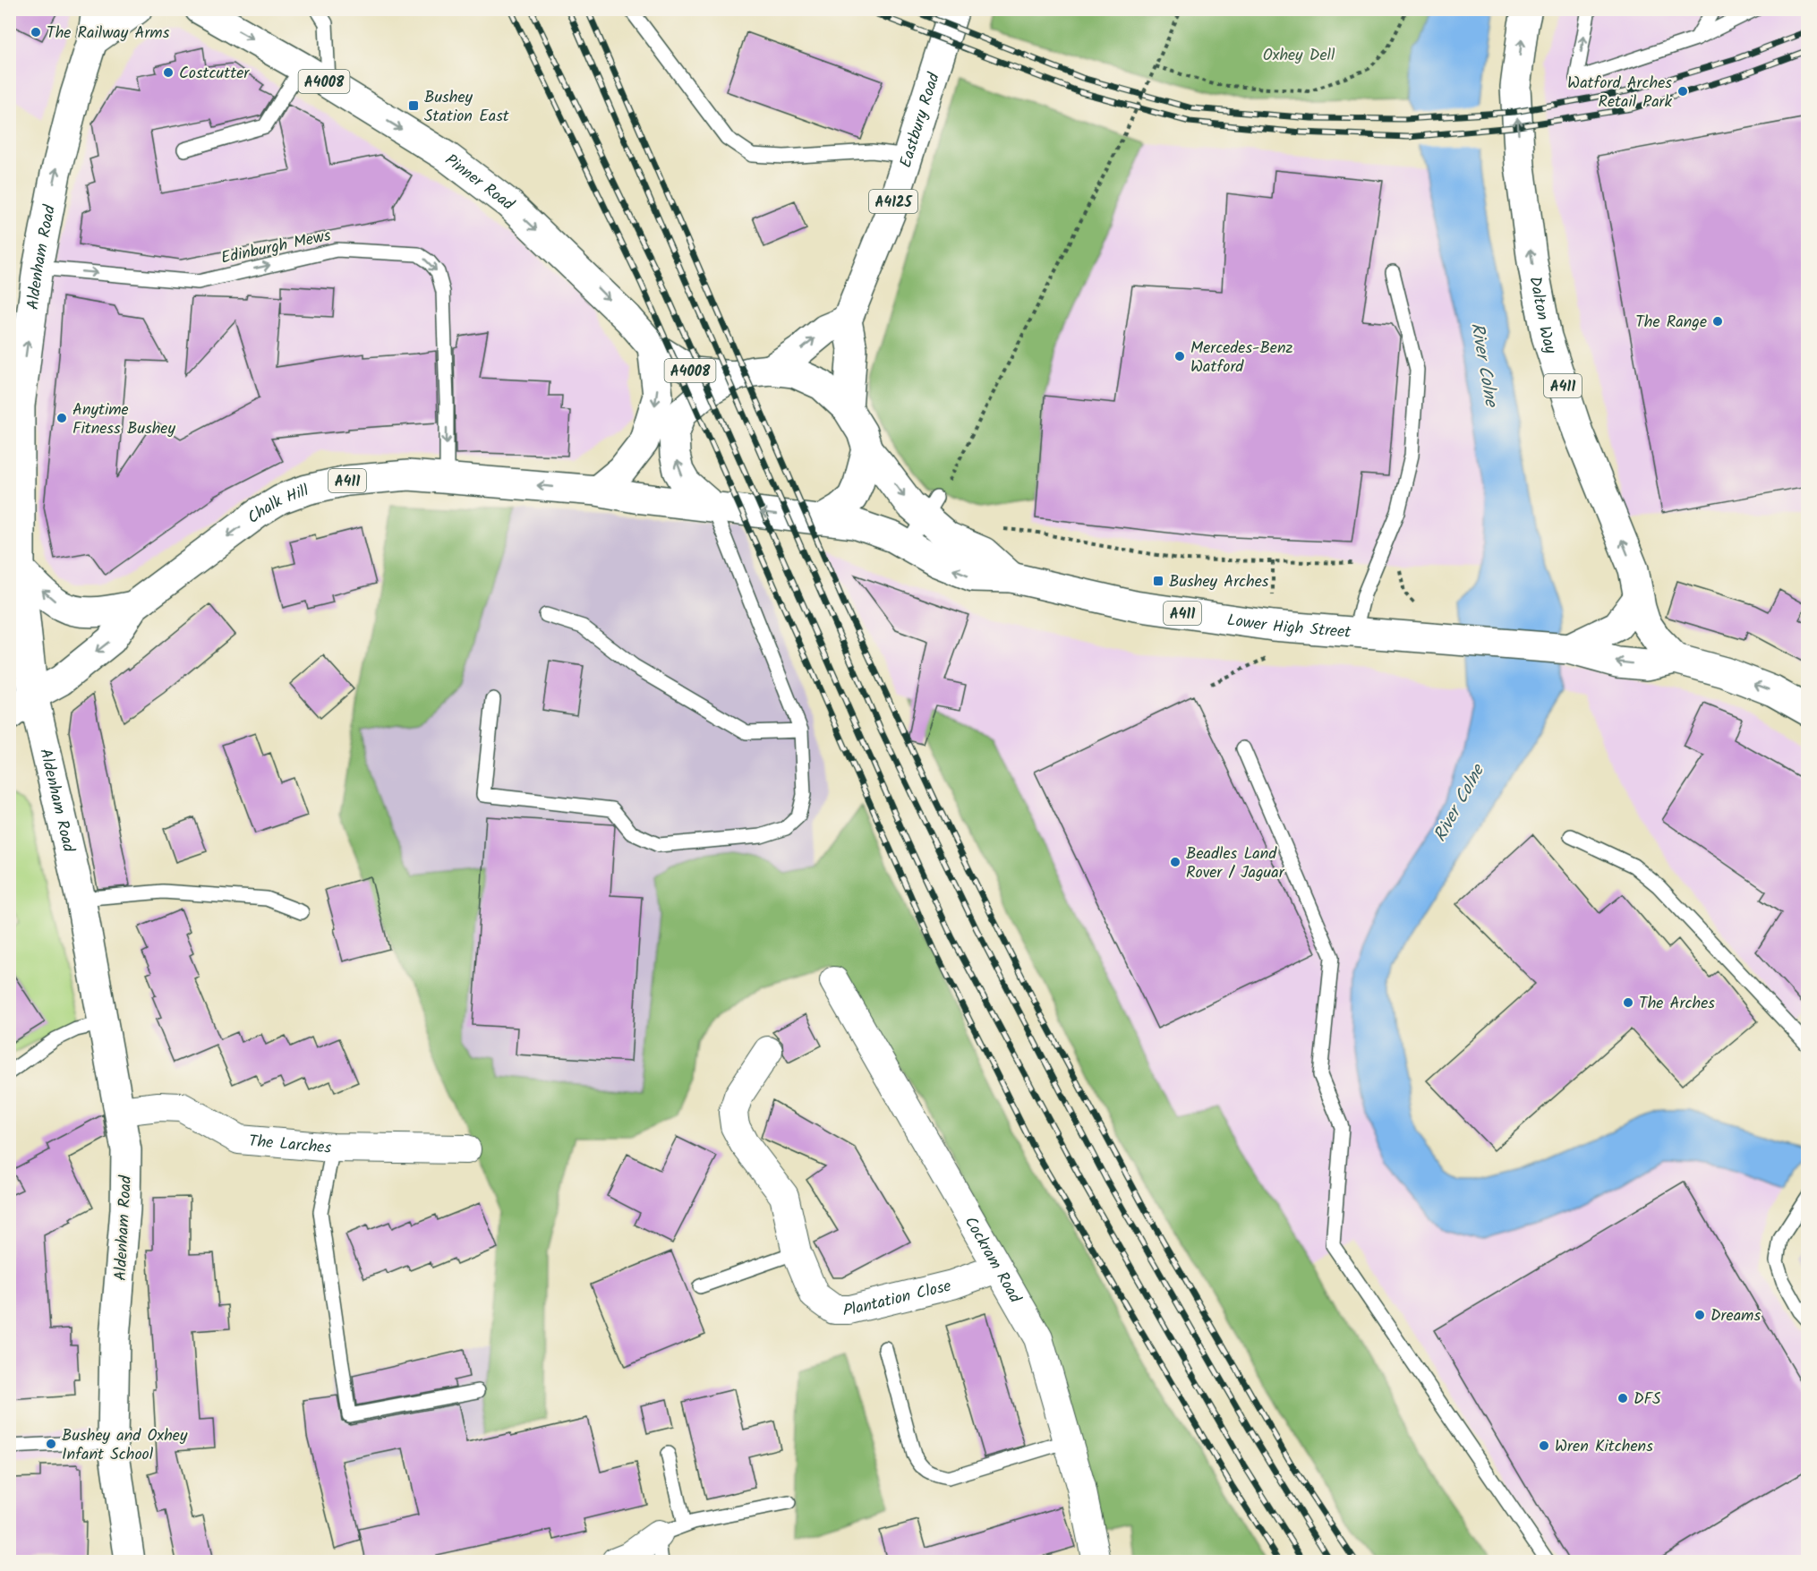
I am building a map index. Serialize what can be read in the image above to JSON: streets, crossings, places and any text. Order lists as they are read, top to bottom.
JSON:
{
  "streets": {
    "main road": [
      "A4008",
      "Eastbury Road",
      "Pinner Road",
      "A4125",
      "Aldenham Road",
      "Dalton Way",
      "A411",
      "Chalk Hill",
      "Lower High Street"
    ],
    "street": ["The Larches", "Cockram Road", "Plantation Close"],
    "lane": ["Edinburgh Mews"]
  },
  "crossings": [
    ["Pinner Road", "Chalk Hill"],
    ["Pinner Road", "Lower High Street"],
    ["Edinburgh Mews", "Aldenham Road"],
    ["Edinburgh Mews", "Chalk Hill"],
    ["Aldenham Road", "Chalk Hill"],
    ["Aldenham Road", "The Larches"],
    ["Dalton Way", "Lower High Street"],
    ["Chalk Hill", "Lower High Street"],
    ["Cockram Road", "Plantation Close"]
  ],
  "one_way": ["Pinner Road", "Dalton Way", "Chalk Hill"],
  "water": ["River Colne"],
  "parks": ["Oxhey Dell"],
  "places": {
    "other": [
      "The Railway Arms",
      "Costcutter",
      "Watford Arches Retail Park",
      "The Range",
      "Mercedes-Benz Watford",
      "Anytime Fitness Bushey",
      "Beadles Land Rover / Jaguar",
      "The Arches",
      "Dreams",
      "DFS",
      "Bushey and Oxhey Infant School",
      "Wren Kitchens"
    ],
    "transit": ["Bushey Station East", "Bushey Arches"]
  }
}
